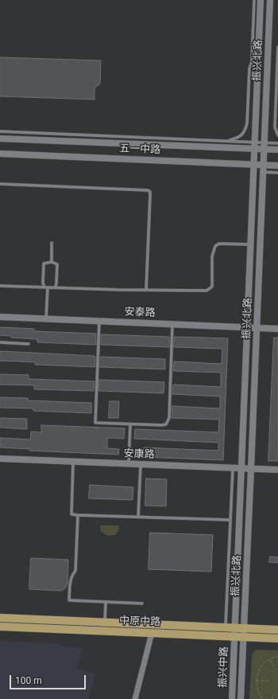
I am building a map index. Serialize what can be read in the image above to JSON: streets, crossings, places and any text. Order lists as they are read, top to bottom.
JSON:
{
  "streets": {
    "main road": ["中原中路"],
    "street": [
      "振兴北路",
      "五一中路",
      "安泰路",
      "安康路",
      "振兴中路"
    ]
  },
  "crossings": [
    ["振兴北路", "五一中路"],
    ["振兴北路", "安泰路"],
    ["振兴北路", "安康路"],
    ["振兴北路", "中原中路"],
    ["振兴北路", "振兴中路"],
    ["中原中路", "振兴中路"]
  ],
  "scale_bar": "100 m"
}
